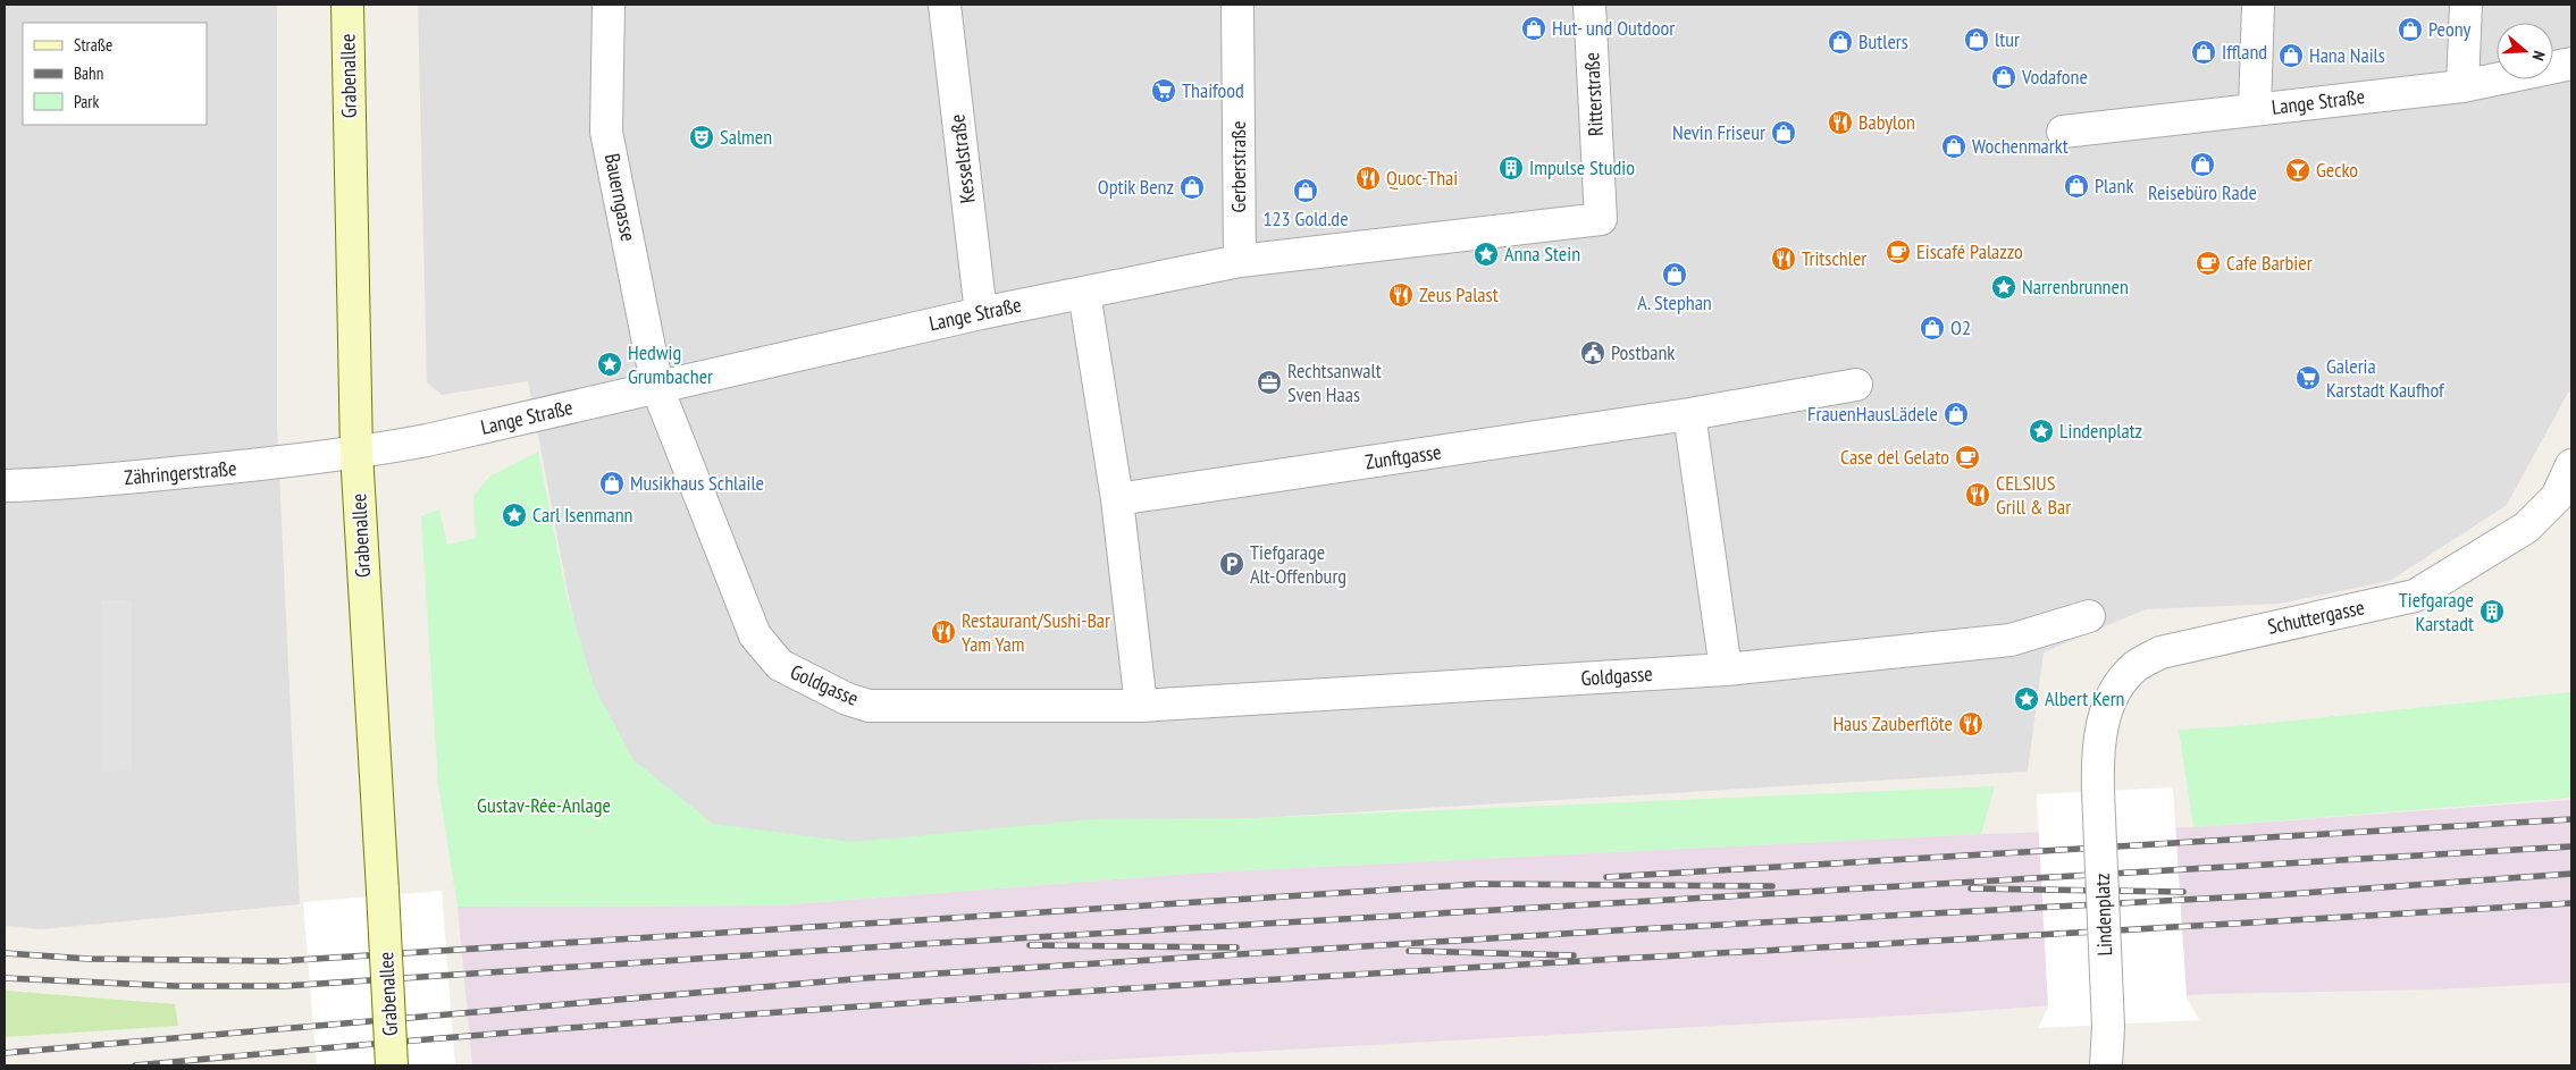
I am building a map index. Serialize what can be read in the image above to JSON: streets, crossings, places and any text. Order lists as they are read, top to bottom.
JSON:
{
  "streets": {
    "main road": ["Grabenallee"],
    "street": [
      "Ritterstraße",
      "Lange Straße",
      "Kesselstraße",
      "Gerberstraße",
      "Bauerngasse",
      "Zunftgasse",
      "Zähringerstraße",
      "Schuttergasse",
      "Goldgasse",
      "Lindenplatz"
    ]
  },
  "crossings": [
    ["Grabenallee", "Lange Straße"],
    ["Grabenallee", "Zähringerstraße"],
    ["Ritterstraße", "Lange Straße"],
    ["Lange Straße", "Kesselstraße"],
    ["Lange Straße", "Gerberstraße"],
    ["Lange Straße", "Bauerngasse"],
    ["Lange Straße", "Zähringerstraße"],
    ["Lange Straße", "Goldgasse"],
    ["Bauerngasse", "Goldgasse"],
    ["Schuttergasse", "Lindenplatz"]
  ],
  "parks": ["Gustav-Rée-Anlage"],
  "places": {
    "shop": [
      "Hut- und Outdoor",
      "Peony",
      "ltur",
      "Butlers",
      "Iffland",
      "Hana Nails",
      "Vodafone",
      "Nevin Friseur",
      "Wochenmarkt",
      "Reisebüro Rade",
      "Plank",
      "Optik Benz",
      "123 Gold.de",
      "A. Stephan",
      "O2",
      "FrauenHausLädele",
      "Musikhaus Schlaile"
    ],
    "supermarket": ["Thaifood", "Galeria Karstadt Kaufhof"],
    "restaurant": [
      "Babylon",
      "Quoc-Thai",
      "Tritschler",
      "Zeus Palast",
      "CELSIUS Grill & Bar",
      "Restaurant/Sushi-Bar Yam Yam",
      "Haus Zauberflöte"
    ],
    "theatre": ["Salmen"],
    "building": ["Impulse Studio", "Tiefgarage Karstadt"],
    "bar": ["Gecko"],
    "cafe": ["Eiscafé Palazzo", "Cafe Barbier", "Case del Gelato"],
    "place": [
      "Anna Stein",
      "Narrenbrunnen",
      "Hedwig Grumbacher",
      "Lindenplatz",
      "Carl Isenmann",
      "Albert Kern"
    ],
    "public building": ["Postbank"],
    "office": ["Rechtsanwalt Sven Haas"],
    "parking": ["Tiefgarage Alt-Offenburg"]
  },
  "legend": ["Straße", "Bahn", "Park"],
  "north": "right"
}
